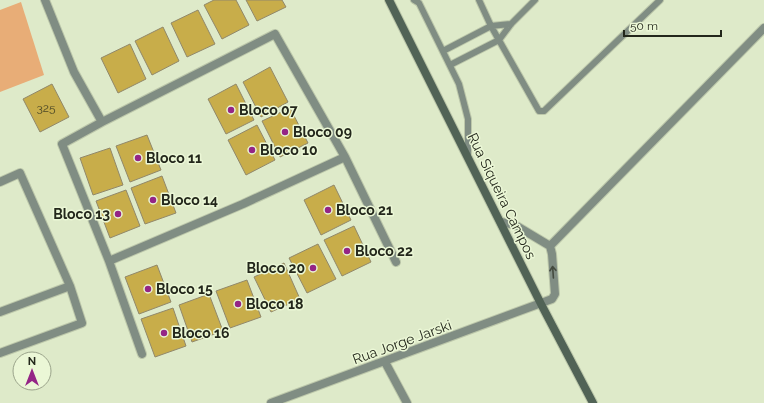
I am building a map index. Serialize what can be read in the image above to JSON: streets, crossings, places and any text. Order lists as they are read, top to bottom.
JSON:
{
  "streets": {
    "main road": ["Rua Siqueira Campos"],
    "street": ["Rua Jorge Jarski"]
  },
  "crossings": [
    ["Rua Siqueira Campos", "Rua Jorge Jarski"]
  ],
  "places": [
    "Bloco 07",
    "Bloco 09",
    "Bloco 10",
    "Bloco 11",
    "Bloco 14",
    "Bloco 21",
    "Bloco 13",
    "Bloco 22",
    "Bloco 20",
    "Bloco 15",
    "Bloco 18",
    "Bloco 16"
  ],
  "house_numbers": ["325"],
  "scale_bar": "50 m",
  "north": "top"
}
